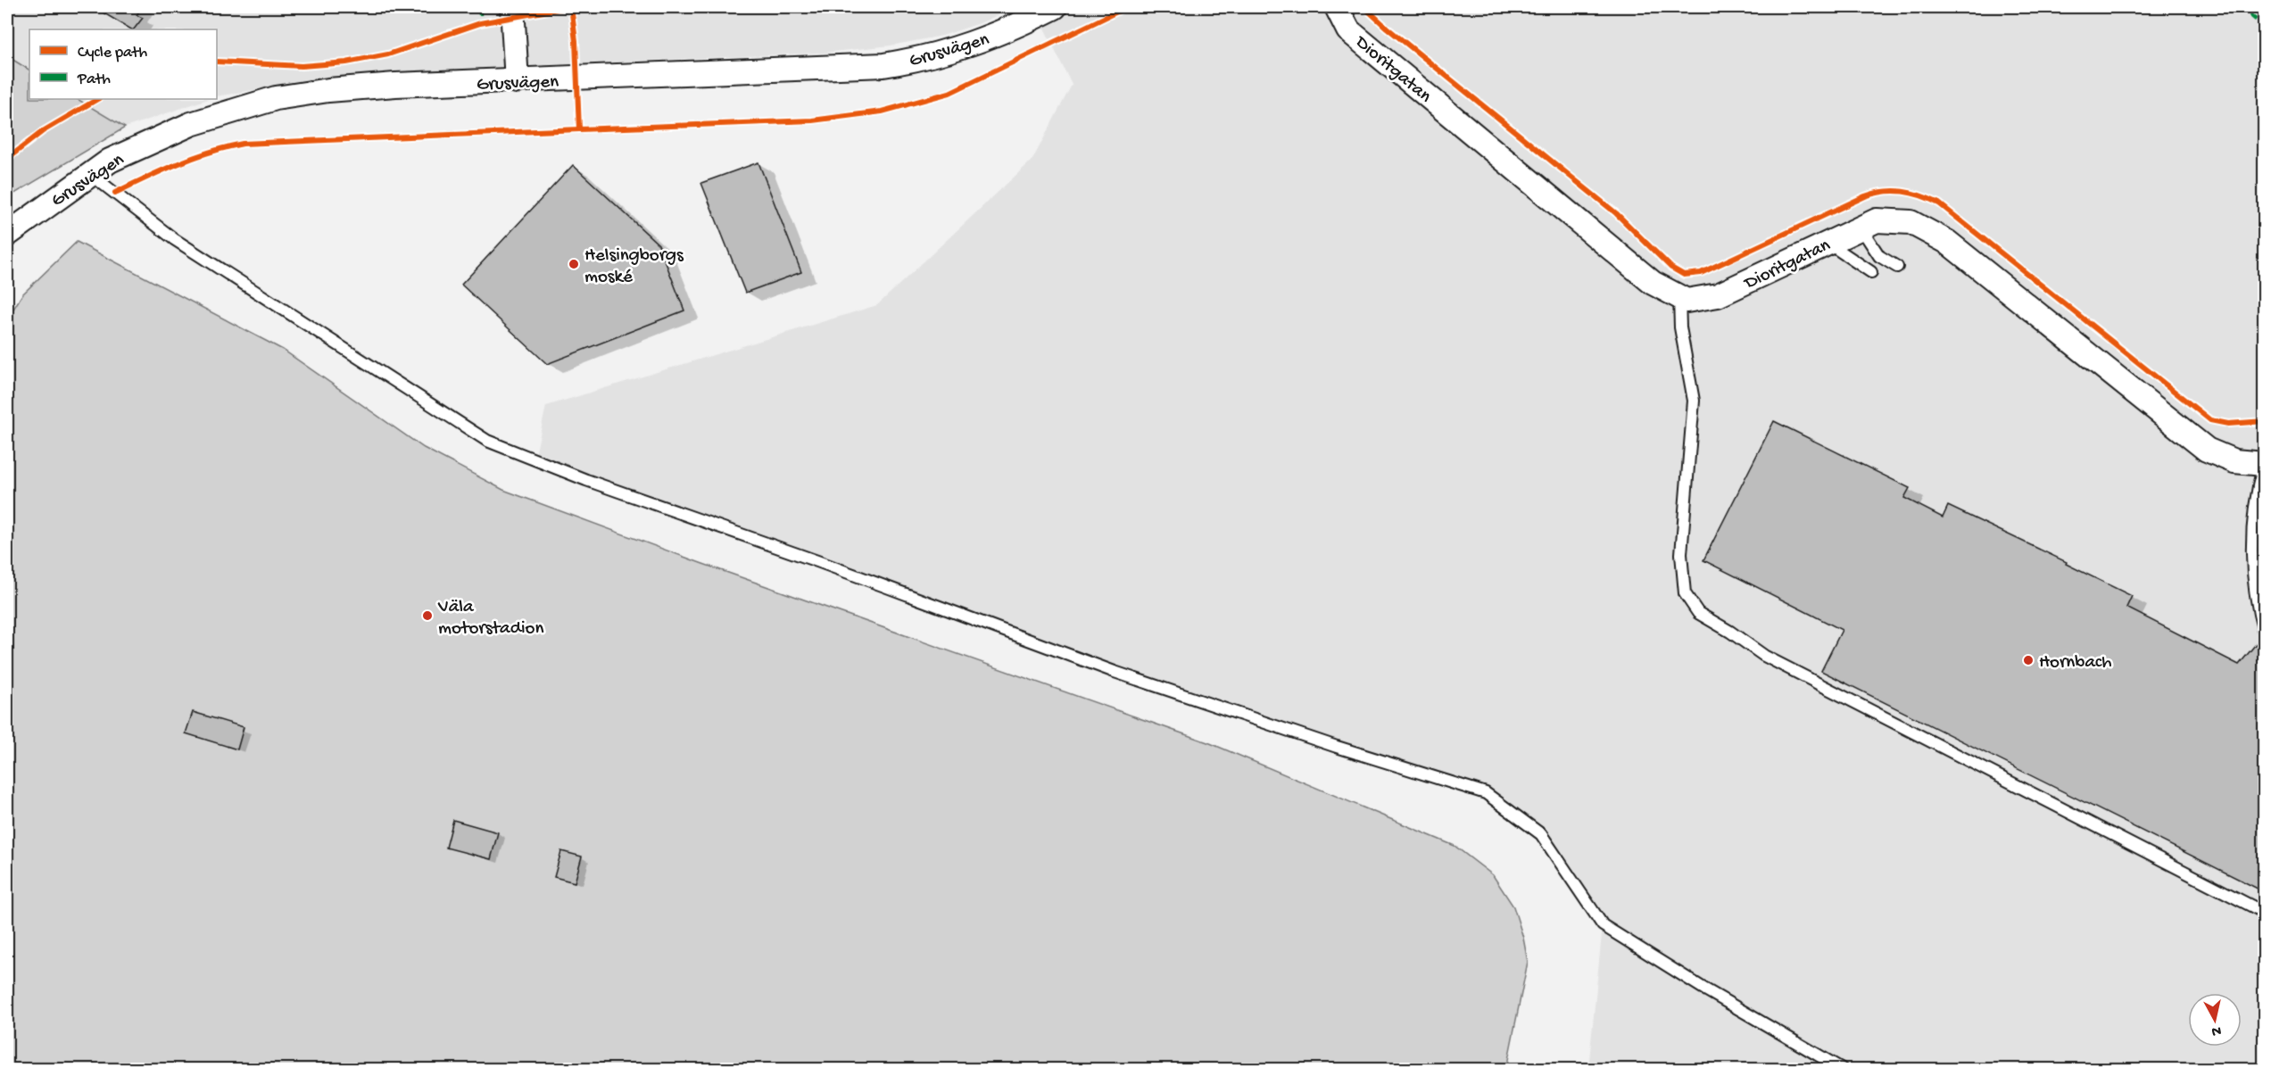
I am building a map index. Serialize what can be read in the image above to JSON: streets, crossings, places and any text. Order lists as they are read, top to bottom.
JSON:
{
  "streets": {
    "street": ["Grusvägen", "Dioritgatan"]
  },
  "places": ["Helsingborgs moské", "Väla motorstadion", "Hornbach"],
  "legend": ["Cycle path", "Path"],
  "north": "bottom"
}
